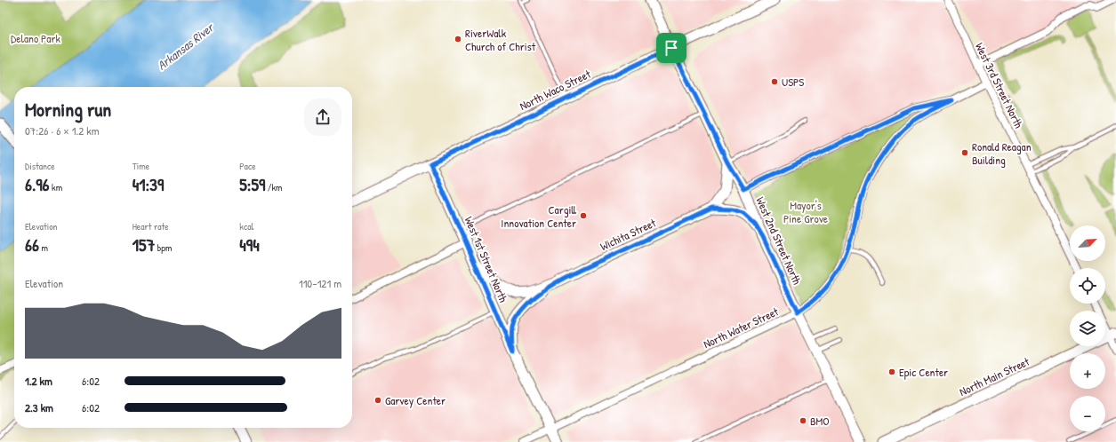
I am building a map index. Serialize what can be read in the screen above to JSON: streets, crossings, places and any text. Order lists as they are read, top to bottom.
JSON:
{
  "streets": {
    "street": [
      "West 3rd Street North",
      "North Waco Street",
      "Wichita Street",
      "West 2nd Street North",
      "West 1st Street North",
      "North Water Street",
      "North Main Street"
    ]
  },
  "crossings": [
    ["North Waco Street", "West 2nd Street North"],
    ["North Waco Street", "West 1st Street North"],
    ["West 2nd Street North", "North Water Street"],
    ["West 1st Street North", "North Water Street"]
  ],
  "water": ["Arkansas River"],
  "parks": ["Delano Park", "Mayor's Pine Grove"],
  "places": [
    "RiverWalk Church of Christ",
    "USPS",
    "Ronald Reagan Building",
    "Cargill Innovation Center",
    "Epic Center",
    "Garvey Center",
    "BMO"
  ],
  "north": "top right",
  "page": {
    "heading": ["Morning run", "07:26 · 6 × 1.2 km"],
    "stats": [
      ["Distance", "6.96 km"],
      ["Time", "41:39"],
      ["Pace", "5:59 /km"],
      ["Elevation", "66 m"],
      ["Heart rate", "157 bpm"],
      ["kcal", "494"]
    ],
    "map_buttons": ["+", "−"],
    "chart": ["Elevation", "110–121 m"],
    "list": [
      {
        "name": "1.2 km",
        "note": "6:02"
      },
      {
        "name": "2.3 km",
        "note": "6:02"
      }
    ]
  }
}
